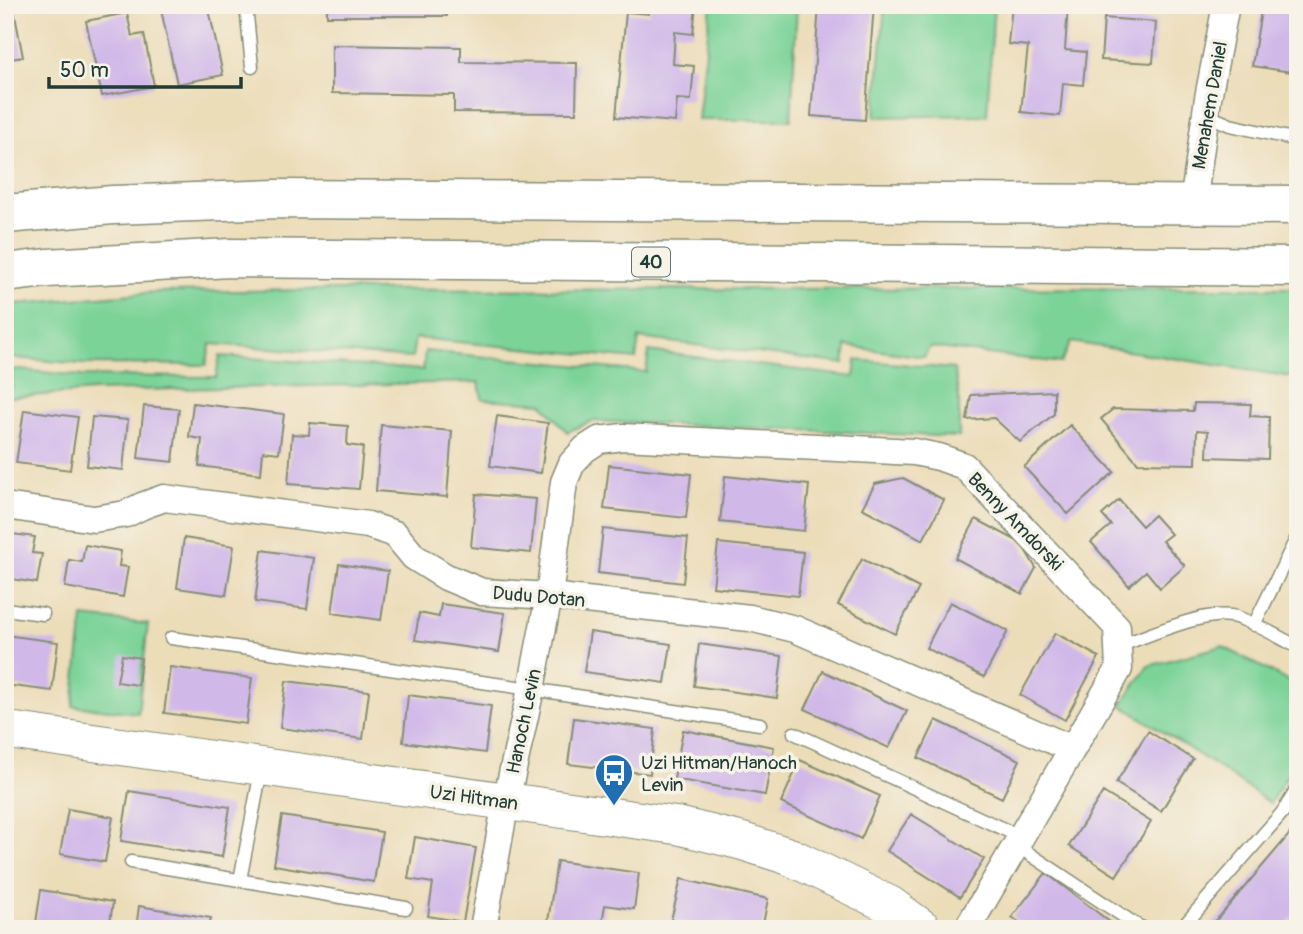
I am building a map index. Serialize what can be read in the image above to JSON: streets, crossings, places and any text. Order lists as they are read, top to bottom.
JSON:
{
  "streets": {
    "highway": ["40"],
    "street": [
      "Menahem Daniel",
      "Benny Amdorski",
      "Dudu Dotan",
      "Hanoch Levin",
      "Uzi Hitman"
    ]
  },
  "crossings": [
    ["Benny Amdorski", "Dudu Dotan"],
    ["Benny Amdorski", "Hanoch Levin"],
    ["Dudu Dotan", "Hanoch Levin"],
    ["Hanoch Levin", "Uzi Hitman"]
  ],
  "places": {
    "bus stop": ["Uzi Hitman/Hanoch Levin"]
  },
  "scale_bar": "50 m"
}
